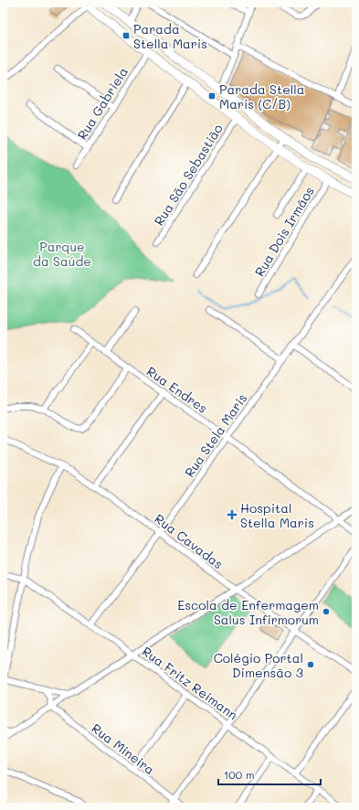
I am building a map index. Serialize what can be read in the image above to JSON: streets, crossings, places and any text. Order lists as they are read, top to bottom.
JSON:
{
  "streets": {
    "street": [
      "Rua Gabriela",
      "Rua São Sebastião",
      "Rua Dois Irmãos",
      "Rua Endres",
      "Rua Stela Maris",
      "Rua Cavadas",
      "Rua Fritz Reimann",
      "Rua Mineira"
    ]
  },
  "crossings": [
    ["Rua Endres", "Rua Stela Maris"],
    ["Rua Stela Maris", "Rua Cavadas"],
    ["Rua Stela Maris", "Rua Fritz Reimann"]
  ],
  "parks": ["Parque da Saúde"],
  "places": {
    "transit": ["Parada Stella Maris", "Parada Stella Maris (C/B)"],
    "health": ["Hospital Stella Maris"],
    "other": ["Escola de Enfermagem Salus Infirmorum", "Colégio Portal Dimensão 3"]
  },
  "scale_bar": "100 m"
}
